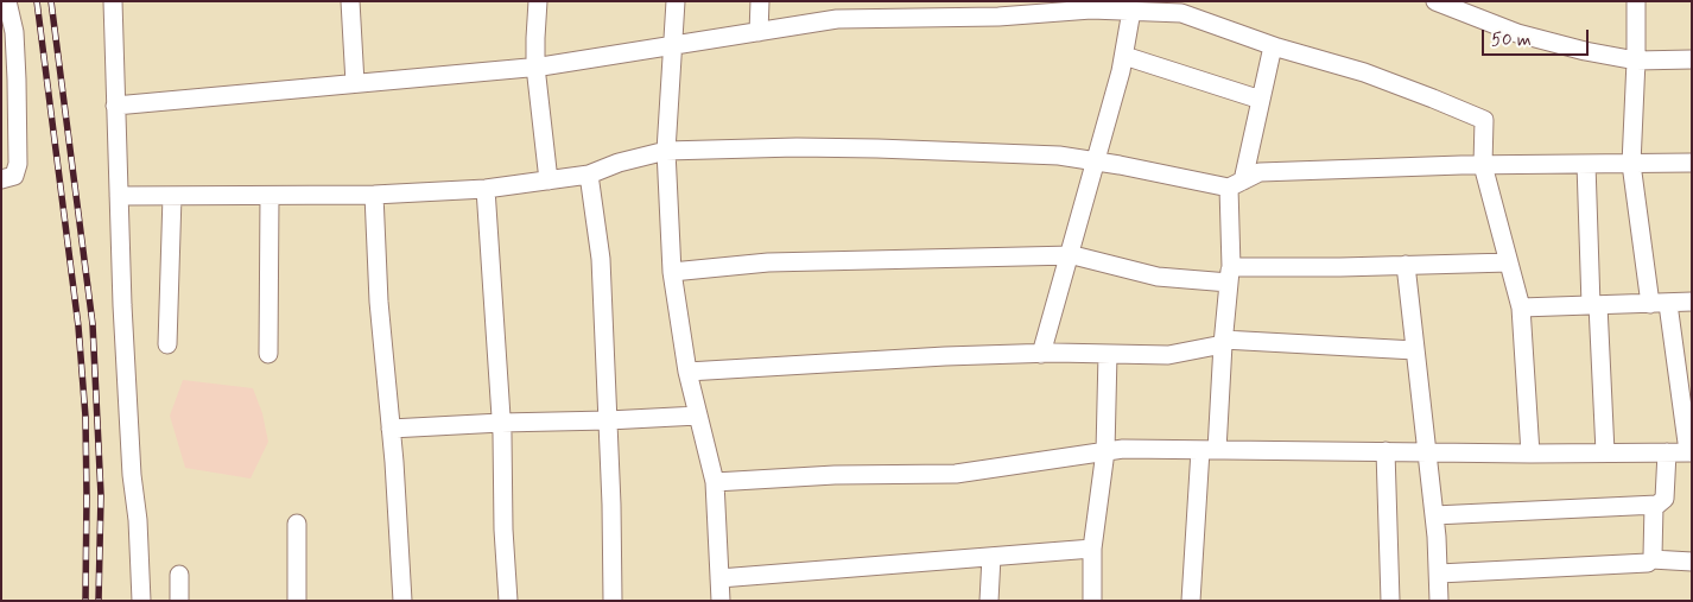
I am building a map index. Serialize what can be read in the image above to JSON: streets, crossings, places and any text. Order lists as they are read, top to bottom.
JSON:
{
  "scale_bar": "50 m"
}
